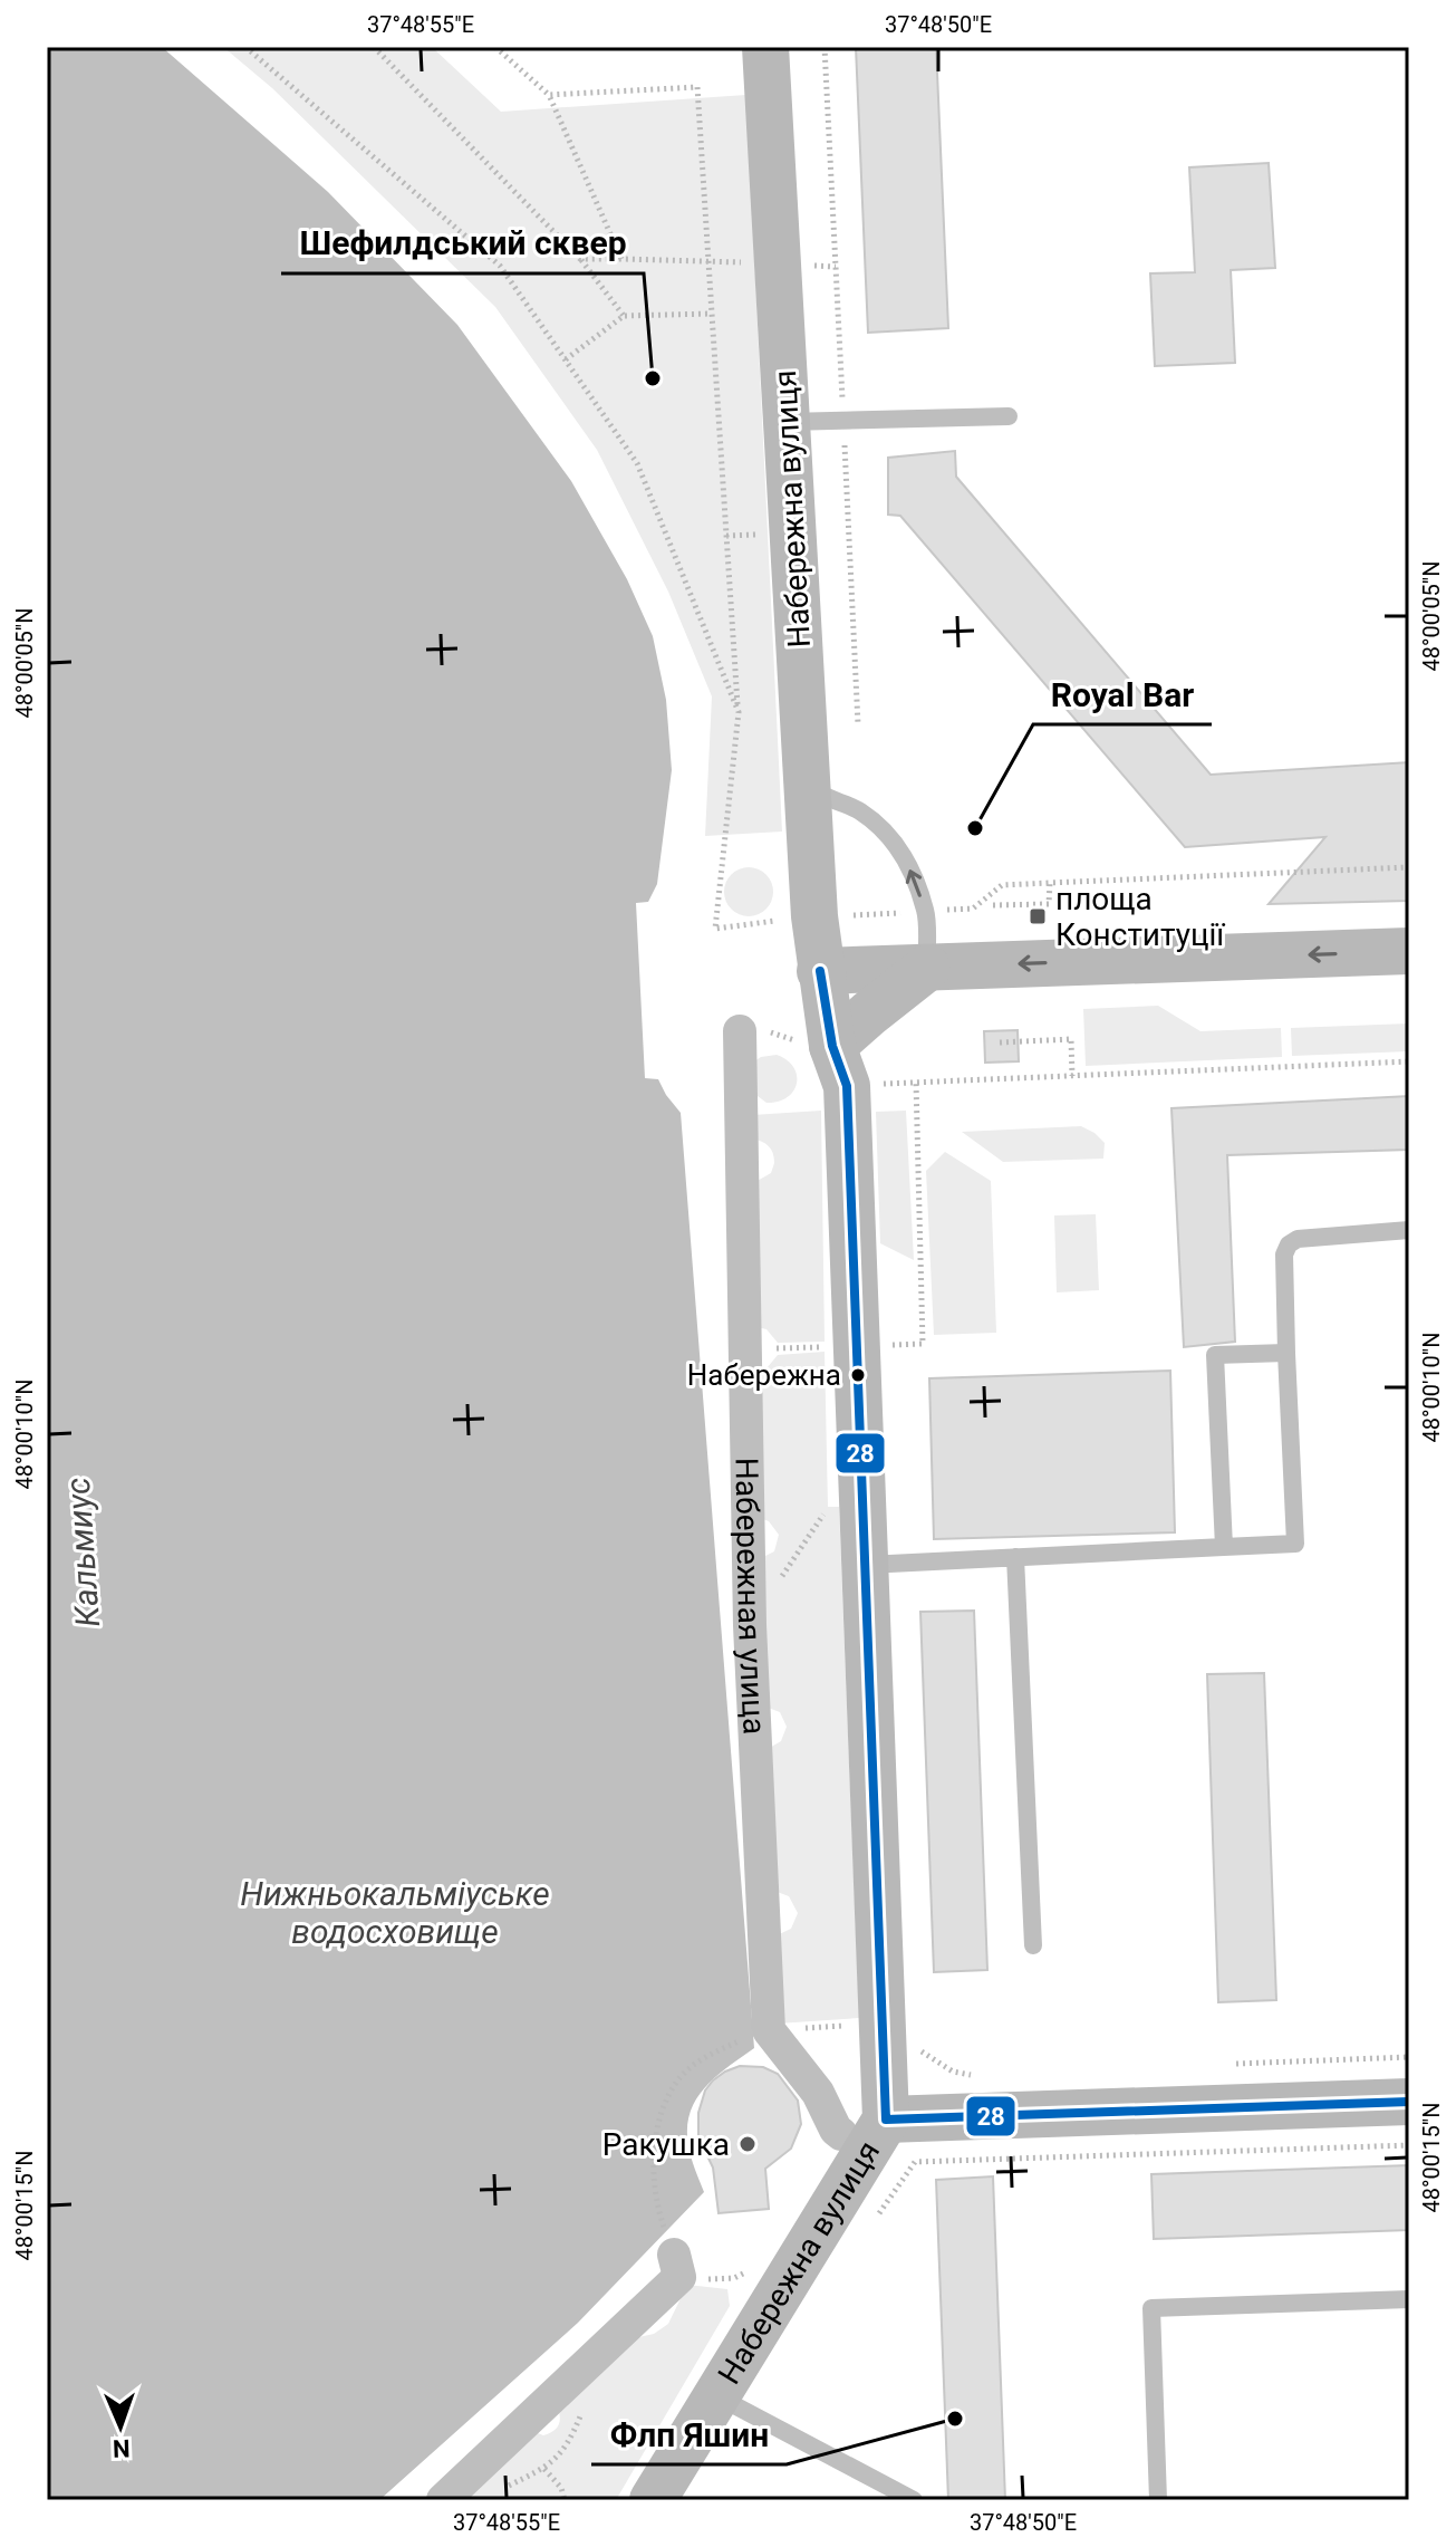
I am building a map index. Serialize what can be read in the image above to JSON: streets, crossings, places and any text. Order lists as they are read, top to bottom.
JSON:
{
  "streets": {
    "main road": ["Набережна вулиця"],
    "street": ["Набережная улица"]
  },
  "water": ["Кальмиус", "Нижньокальміуське водосховище"],
  "places": {
    "other": [
      "Шефилдський сквер",
      "Royal Bar",
      "Набережна",
      "Ракушка",
      "Флп Яшин"
    ],
    "transit": ["площа Конституції"]
  },
  "lines": ["transit line 28"],
  "north": "bottom",
  "coordinates": [
    "37°48'55\"E",
    "37°48'50\"E",
    "48°00'05\"N",
    "48°00'10\"N",
    "48°00'15\"N"
  ]
}
